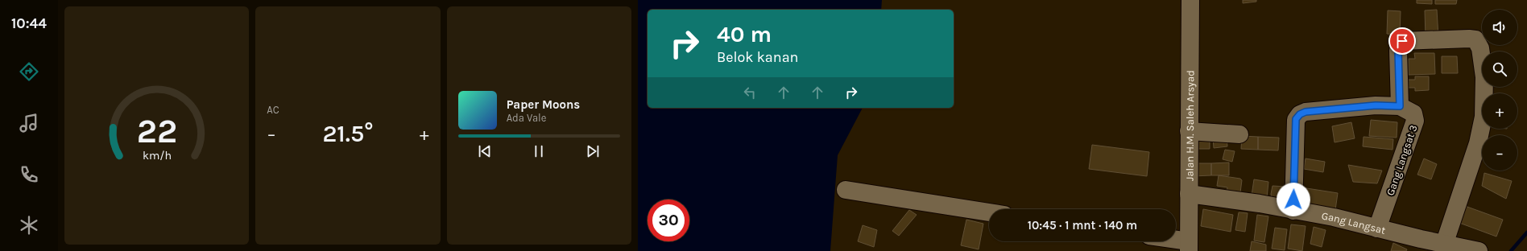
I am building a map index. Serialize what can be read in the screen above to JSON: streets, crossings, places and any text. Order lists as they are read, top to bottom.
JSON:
{
  "streets": {
    "street": ["Jalan H.M. Saleh Arsyad", "Gang Langsat 3", "Gang Langsat"]
  },
  "crossings": [
    ["Jalan H.M. Saleh Arsyad", "Gang Langsat"],
    ["Gang Langsat 3", "Gang Langsat"]
  ],
  "page": {
    "tabs": "10:44",
    "tile": "AC",
    "map_buttons": ["+", "−"],
    "turn": ["40 m", "Belok kanan"],
    "song": ["Paper Moons", "Ada Vale"],
    "heat": ["−", "21.5°", "+"],
    "limit": "30",
    "trip": "10:45 · 1 mnt · 140 m",
    "gauge": ["22", "km/h"]
  }
}
